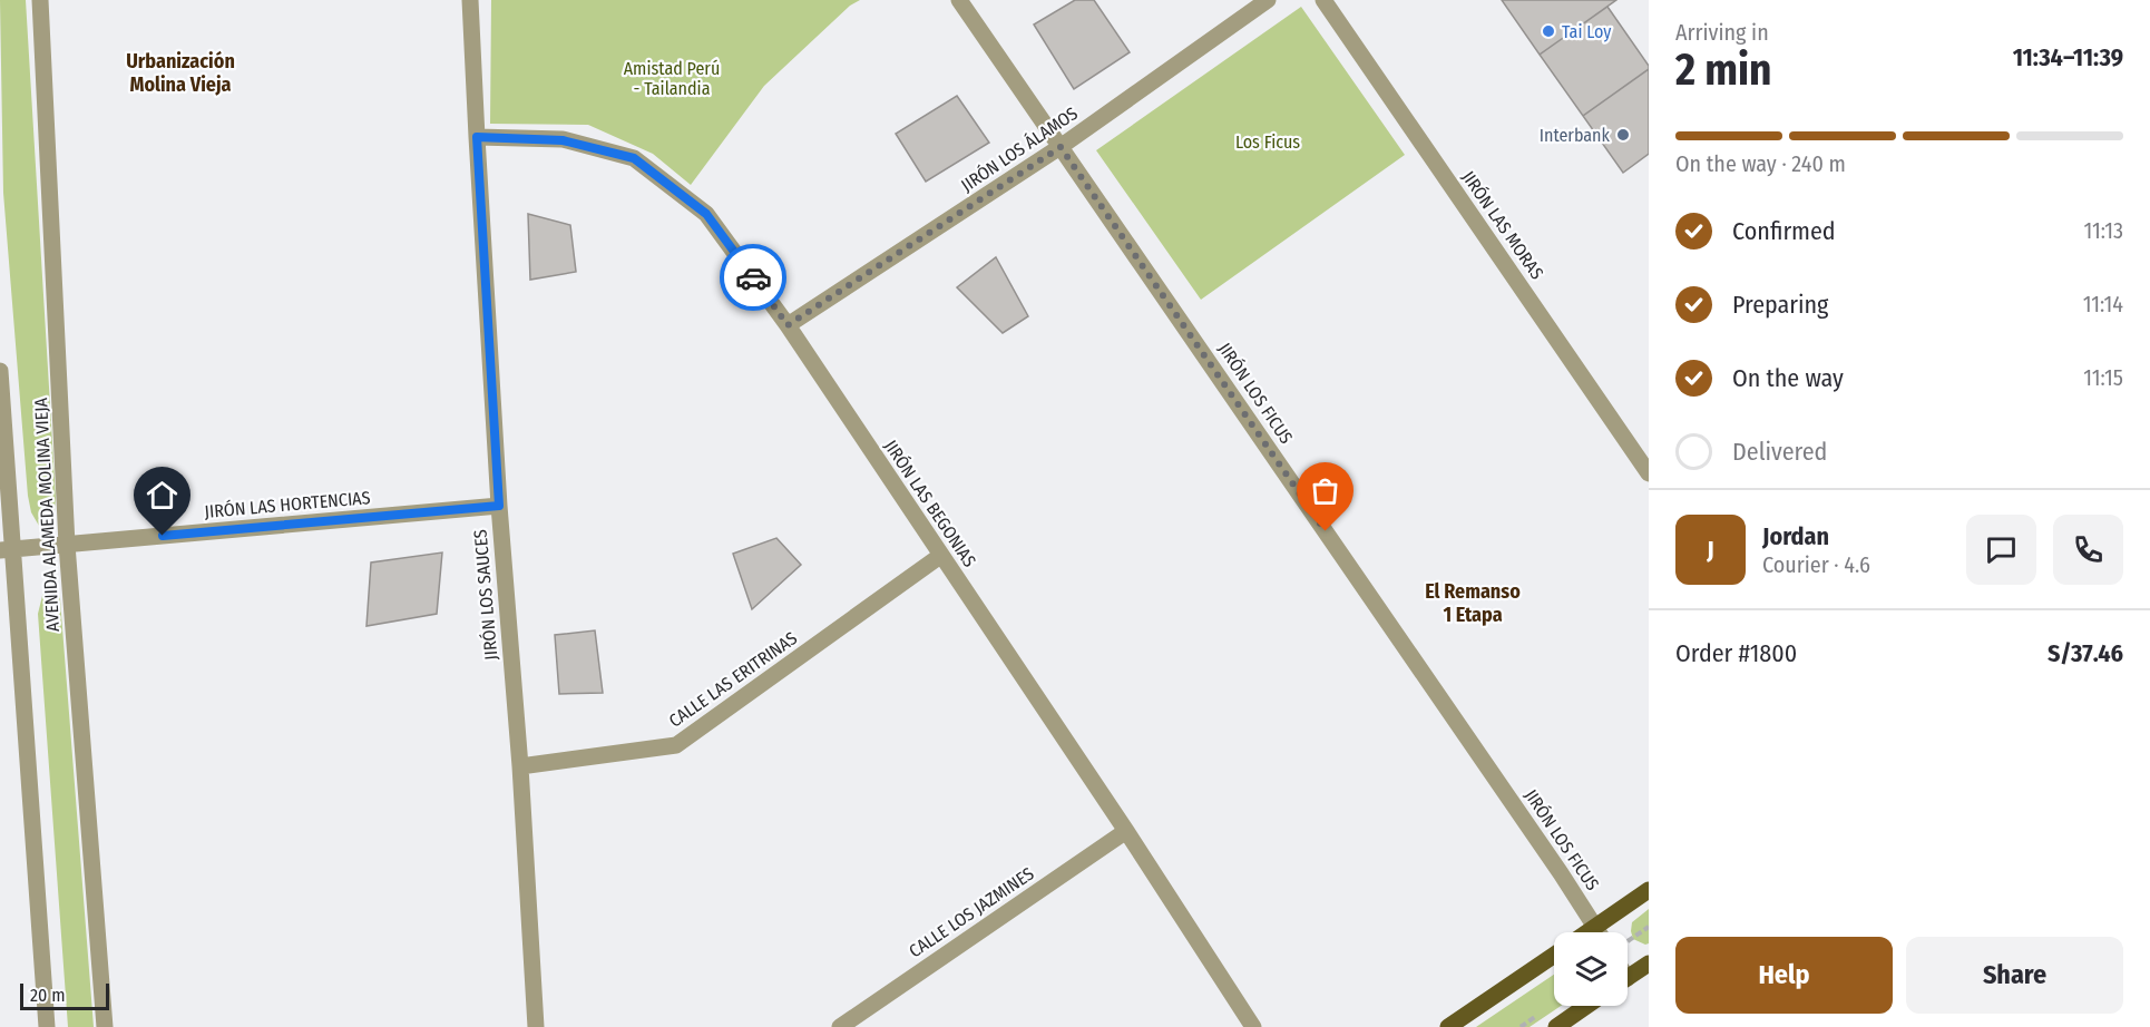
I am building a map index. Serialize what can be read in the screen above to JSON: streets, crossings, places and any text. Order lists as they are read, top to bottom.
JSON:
{
  "streets": {
    "street": [
      "JIRÓN LOS ÁLAMOS",
      "JIRÓN LAS MORAS",
      "JIRÓN LOS FICUS",
      "JIRÓN LAS BEGONIAS",
      "JIRÓN LAS HORTENCIAS",
      "AVENIDA ALAMEDA MOLINA VIEJA",
      "JIRÓN LOS SAUCES",
      "CALLE LAS ERITRINAS",
      "CALLE LOS JAZMINES"
    ]
  },
  "crossings": [
    ["JIRÓN LOS ÁLAMOS", "JIRÓN LOS FICUS"],
    ["JIRÓN LOS ÁLAMOS", "JIRÓN LAS BEGONIAS"],
    ["JIRÓN LAS BEGONIAS", "JIRÓN LOS SAUCES"],
    ["JIRÓN LAS BEGONIAS", "CALLE LAS ERITRINAS"],
    ["JIRÓN LAS BEGONIAS", "CALLE LOS JAZMINES"],
    ["JIRÓN LAS HORTENCIAS", "AVENIDA ALAMEDA MOLINA VIEJA"],
    ["JIRÓN LAS HORTENCIAS", "JIRÓN LOS SAUCES"],
    ["JIRÓN LOS SAUCES", "CALLE LAS ERITRINAS"]
  ],
  "districts": ["Urbanización Molina Vieja", "El Remanso 1 Etapa"],
  "parks": ["Amistad Perú - Tailandia", "Los Ficus"],
  "places": ["Tai Loy", "Interbank"],
  "scale_bar": "20 m",
  "page": {
    "heading": ["2 min", "Arriving in", "11:34–11:39"],
    "panel": [
      "Jordan",
      "Courier · 4.6",
      "Order #1800",
      "S/37.46"
    ],
    "bar": "On the way · 240 m",
    "list": [
      ["Confirmed", "11:13"],
      ["Preparing", "11:14"],
      ["On the way", "11:15"],
      "Delivered"
    ],
    "round": "J",
    "buttons": ["Help", "Share"],
    "scale": "20 m"
  }
}
